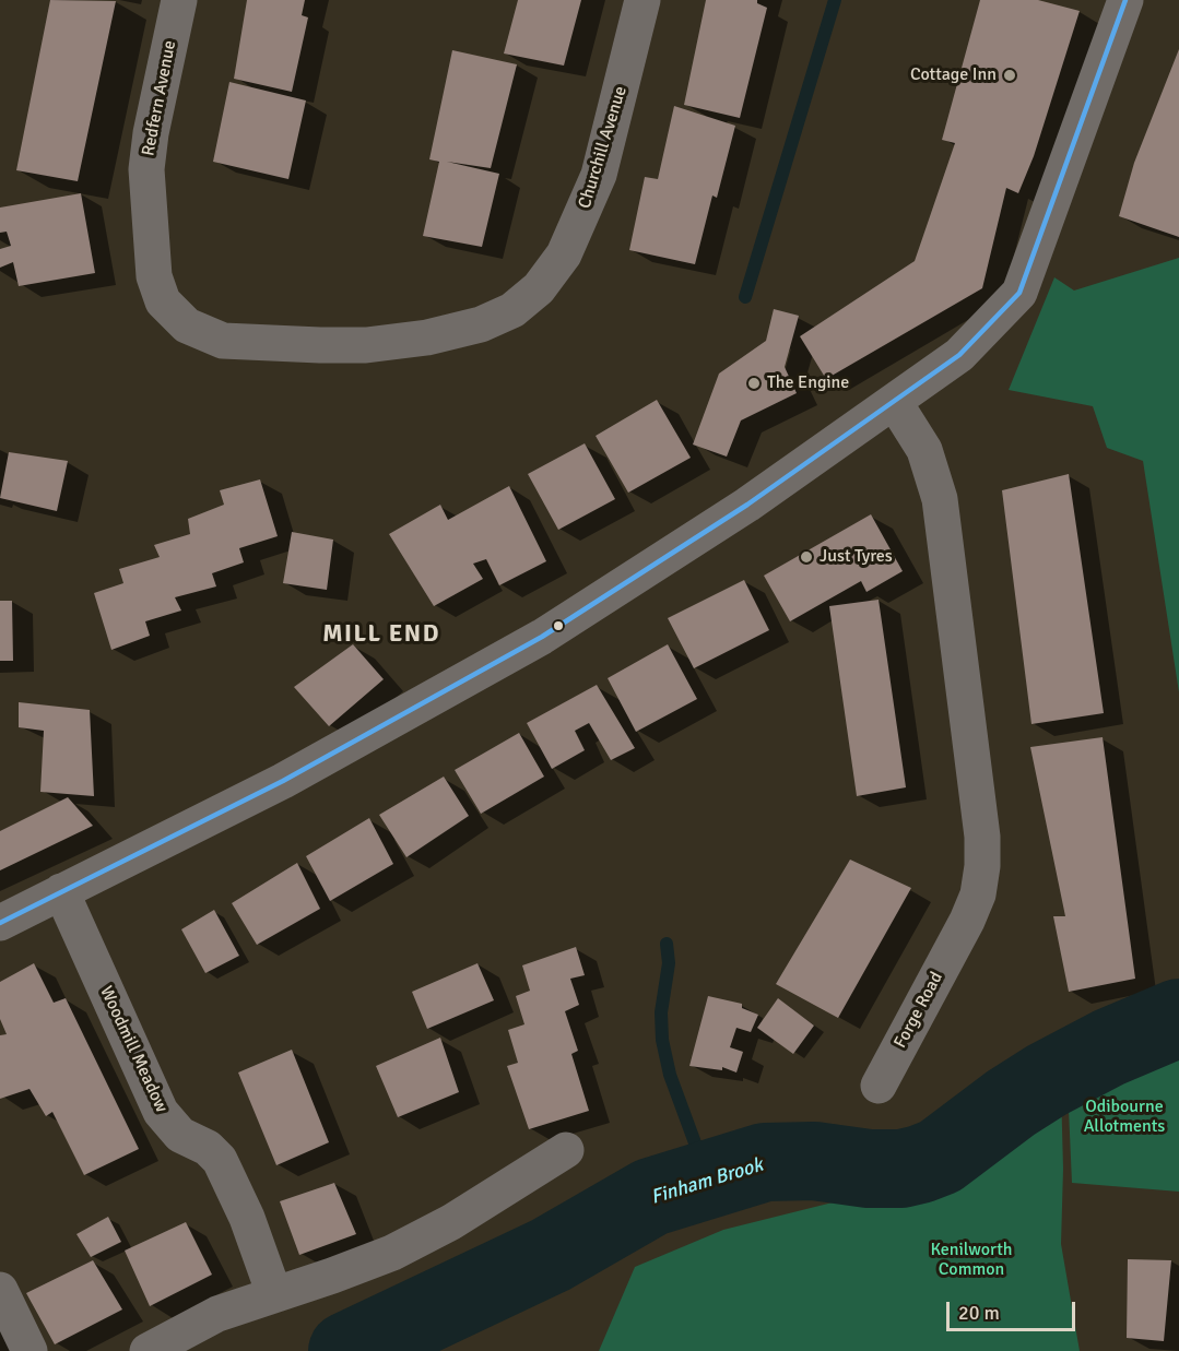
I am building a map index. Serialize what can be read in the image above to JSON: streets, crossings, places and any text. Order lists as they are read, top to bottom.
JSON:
{
  "streets": {
    "street": [
      "Redfern Avenue",
      "Churchill Avenue",
      "Forge Road",
      "Woodmill Meadow"
    ]
  },
  "crossings": [
    ["Redfern Avenue", "Churchill Avenue"]
  ],
  "districts": ["MILL END"],
  "water": ["Finham Brook"],
  "parks": ["Odibourne Allotments", "Kenilworth Common"],
  "places": ["Cottage Inn", "The Engine", "Just Tyres"],
  "scale_bar": "20 m"
}
